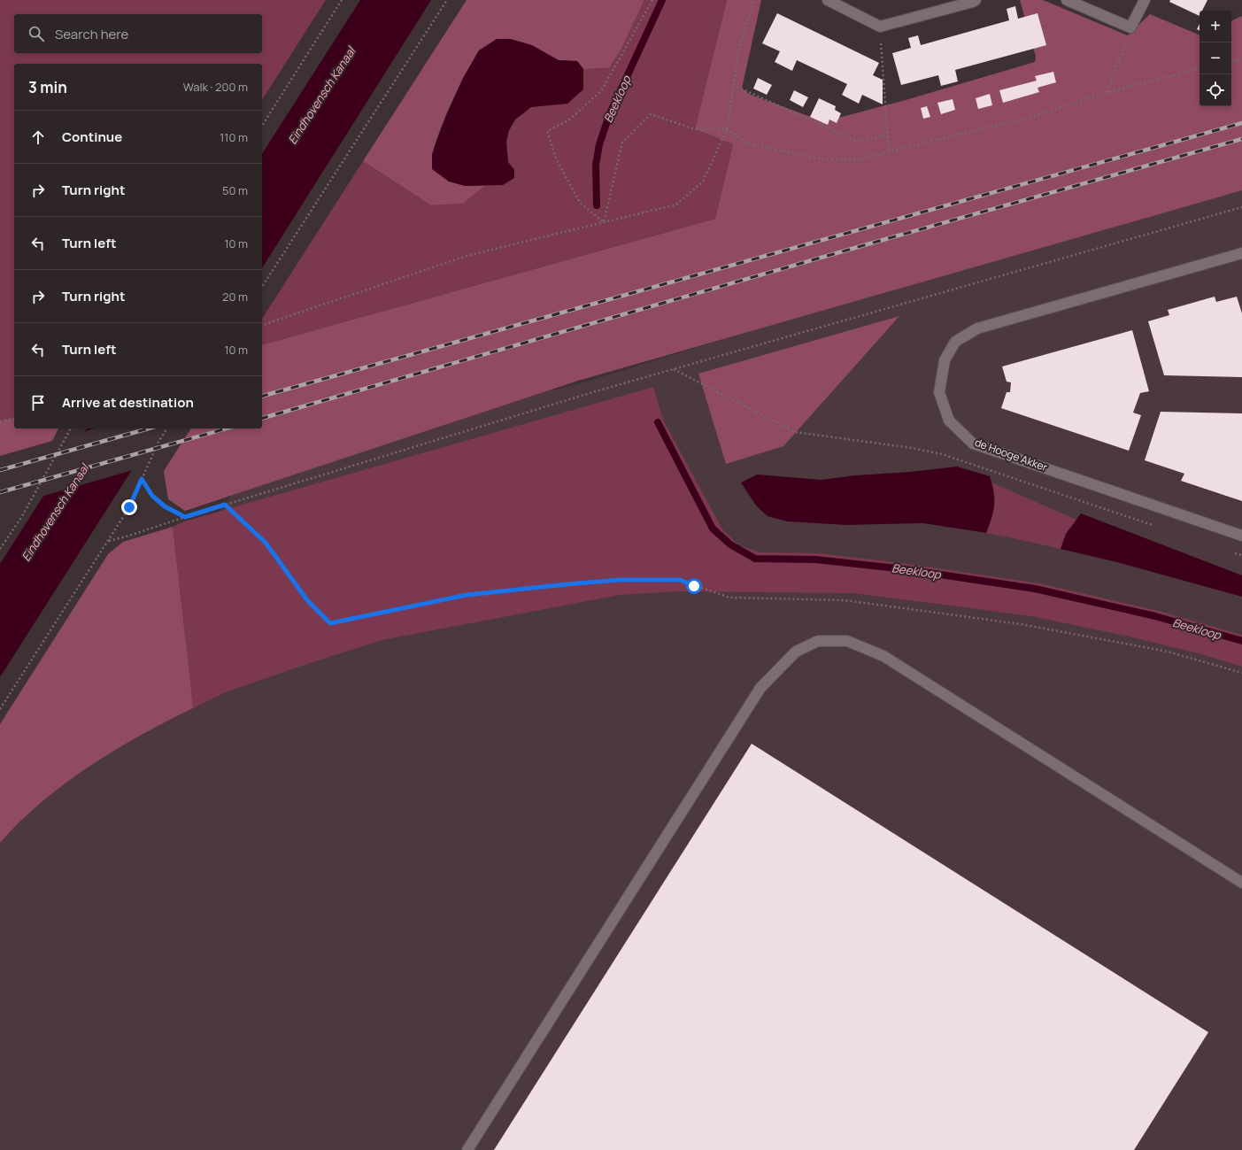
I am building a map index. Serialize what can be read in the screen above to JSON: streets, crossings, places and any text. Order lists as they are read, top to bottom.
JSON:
{
  "streets": {
    "street": ["de Hooge Akker"]
  },
  "water": ["Eindhovensch Kanaal", "Beekloop"],
  "page": {
    "map_buttons": ["+", "−"],
    "search": "Search here",
    "heading": ["3 min", "Walk · 200 m"],
    "list": [
      ["Continue", "110 m"],
      ["Turn right", "50 m"],
      ["Turn left", "10 m"],
      ["Turn right", "20 m"],
      ["Turn left", "10 m"],
      "Arrive at destination"
    ]
  }
}
